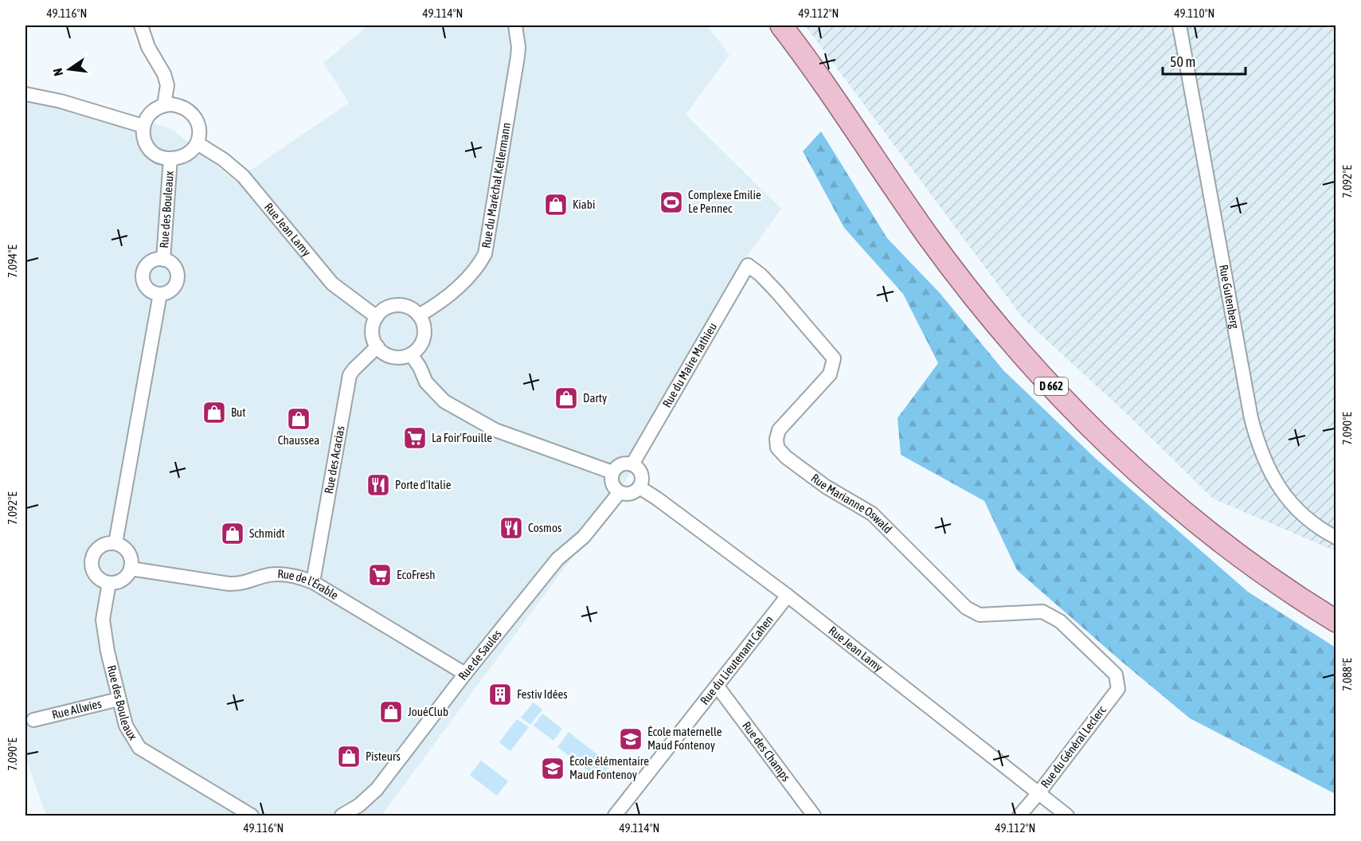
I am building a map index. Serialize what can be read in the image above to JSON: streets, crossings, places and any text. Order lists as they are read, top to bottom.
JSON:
{
  "streets": {
    "main road": ["D 662"],
    "street": [
      "Rue du Maréchal Kellermann",
      "Rue des Bouleaux",
      "Rue Jean Lamy",
      "Rue Gutenberg",
      "Rue du Maire Mathieu",
      "Rue des Acacias",
      "Rue Marianne Oswald",
      "Rue de l'Érable",
      "Rue de Saules",
      "Rue du Lieutenant Cahen",
      "Rue Allwies",
      "Rue du Général Leclerc",
      "Rue des Champs"
    ]
  },
  "crossings": [
    ["Rue du Maréchal Kellermann", "Rue Jean Lamy"],
    ["Rue du Maréchal Kellermann", "Rue des Acacias"],
    ["Rue des Bouleaux", "Rue Jean Lamy"],
    ["Rue des Bouleaux", "Rue de l'Érable"],
    ["Rue des Bouleaux", "Rue Allwies"],
    ["Rue Jean Lamy", "Rue du Maire Mathieu"],
    ["Rue Jean Lamy", "Rue des Acacias"],
    ["Rue Jean Lamy", "Rue de Saules"],
    ["Rue Jean Lamy", "Rue du Lieutenant Cahen"],
    ["Rue Jean Lamy", "Rue du Général Leclerc"],
    ["Rue du Maire Mathieu", "Rue Marianne Oswald"],
    ["Rue du Maire Mathieu", "Rue de Saules"],
    ["Rue des Acacias", "Rue de l'Érable"],
    ["Rue Marianne Oswald", "Rue du Général Leclerc"],
    ["Rue de l'Érable", "Rue de Saules"],
    ["Rue du Lieutenant Cahen", "Rue des Champs"]
  ],
  "places": {
    "sports": ["Complexe Emilie Le Pennec"],
    "shop": [
      "Kiabi",
      "Darty",
      "But",
      "Chaussea",
      "Schmidt",
      "JouéClub",
      "Pisteurs"
    ],
    "supermarket": ["La Foir'Fouille", "EcoFresh"],
    "restaurant": ["Porte d'Italie", "Cosmos"],
    "building": ["Festiv Idées"],
    "school or university": ["École maternelle Maud Fontenoy", "École élémentaire Maud Fontenoy"]
  },
  "scale_bar": "50 m",
  "north": "left",
  "coordinates": [
    "49.116°N",
    "49.114°N",
    "49.112°N",
    "49.110°N",
    "7.092°E",
    "7.094°E",
    "7.090°E",
    "7.088°E"
  ]
}
